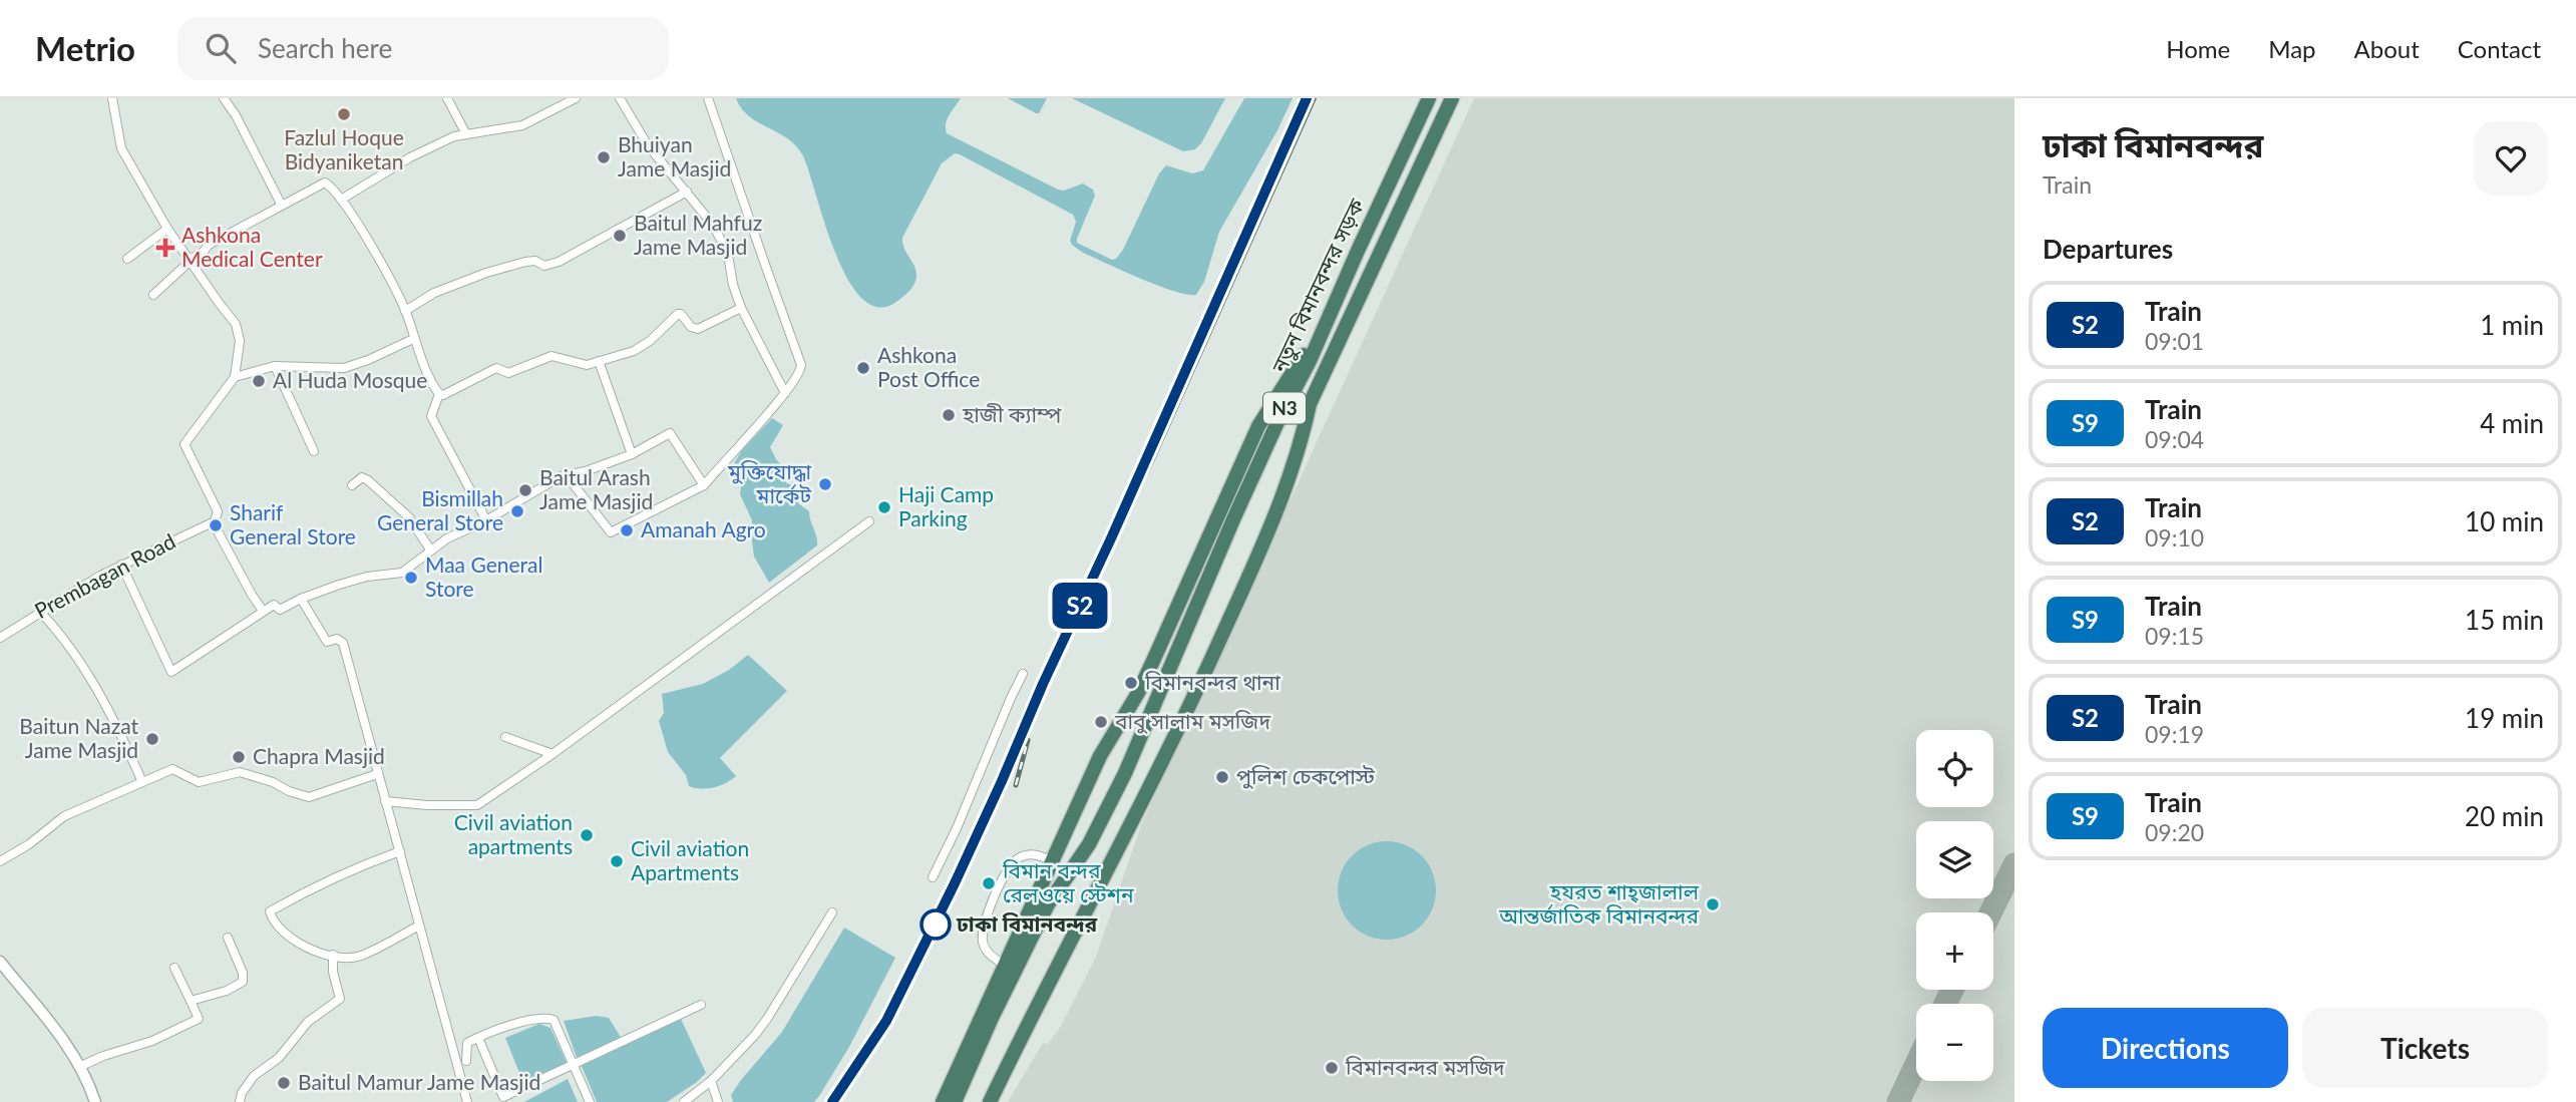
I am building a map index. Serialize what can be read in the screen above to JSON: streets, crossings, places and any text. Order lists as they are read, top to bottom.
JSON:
{
  "streets": {
    "highway": ["নতুন বিমানবন্দর সড়ক", "N3"],
    "street": ["Prembagan Road"]
  },
  "places": {
    "other": [
      "Fazlul Hoque Bidyaniketan",
      "Bhuiyan Jame Masjid",
      "Baitul Mahfuz Jame Masjid",
      "Ashkona Post Office",
      "Al Huda Mosque",
      "হাজী ক্যাম্প",
      "মুক্তিযোদ্ধা মার্কেট",
      "Baitul Arash Jame Masjid",
      "Haji Camp Parking",
      "Bismillah General Store",
      "Sharif General Store",
      "Amanah Agro",
      "Maa General Store",
      "বিমানবন্দর থানা",
      "বাবু সালাম মসজিদ",
      "Baitun Nazat Jame Masjid",
      "Chapra Masjid",
      "পুলিশ চেকপোস্ট",
      "Civil aviation apartments",
      "Civil aviation Apartments",
      "বিমান বন্দর রেলওয়ে স্টেশন",
      "হযরত শাহ্‌জালাল আন্তর্জাতিক বিমানবন্দর",
      "ঢাকা বিমানবন্দর",
      "বিমানবন্দর মসজিদ",
      "Baitul Mamur Jame Masjid"
    ],
    "health": ["Ashkona Medical Center"]
  },
  "page": {
    "header": "Metrio",
    "search": "Search here",
    "nav": [
      "Home",
      "Map",
      "About",
      "Contact"
    ],
    "on_map": "S2",
    "heading": [
      ["ঢাকা বিমানবন্দর", "Train"],
      "Departures"
    ],
    "list": [
      {
        "mark": "S2",
        "name": "Train",
        "note": "09:01",
        "value": "1 min"
      },
      {
        "mark": "S9",
        "name": "Train",
        "note": "09:04",
        "value": "4 min"
      },
      {
        "mark": "S2",
        "name": "Train",
        "note": "09:10",
        "value": "10 min"
      },
      {
        "mark": "S9",
        "name": "Train",
        "note": "09:15",
        "value": "15 min"
      },
      {
        "mark": "S2",
        "name": "Train",
        "note": "09:19",
        "value": "19 min"
      },
      {
        "mark": "S9",
        "name": "Train",
        "note": "09:20",
        "value": "20 min"
      }
    ],
    "map_buttons": ["+", "−"],
    "buttons": ["Directions", "Tickets"]
  }
}
